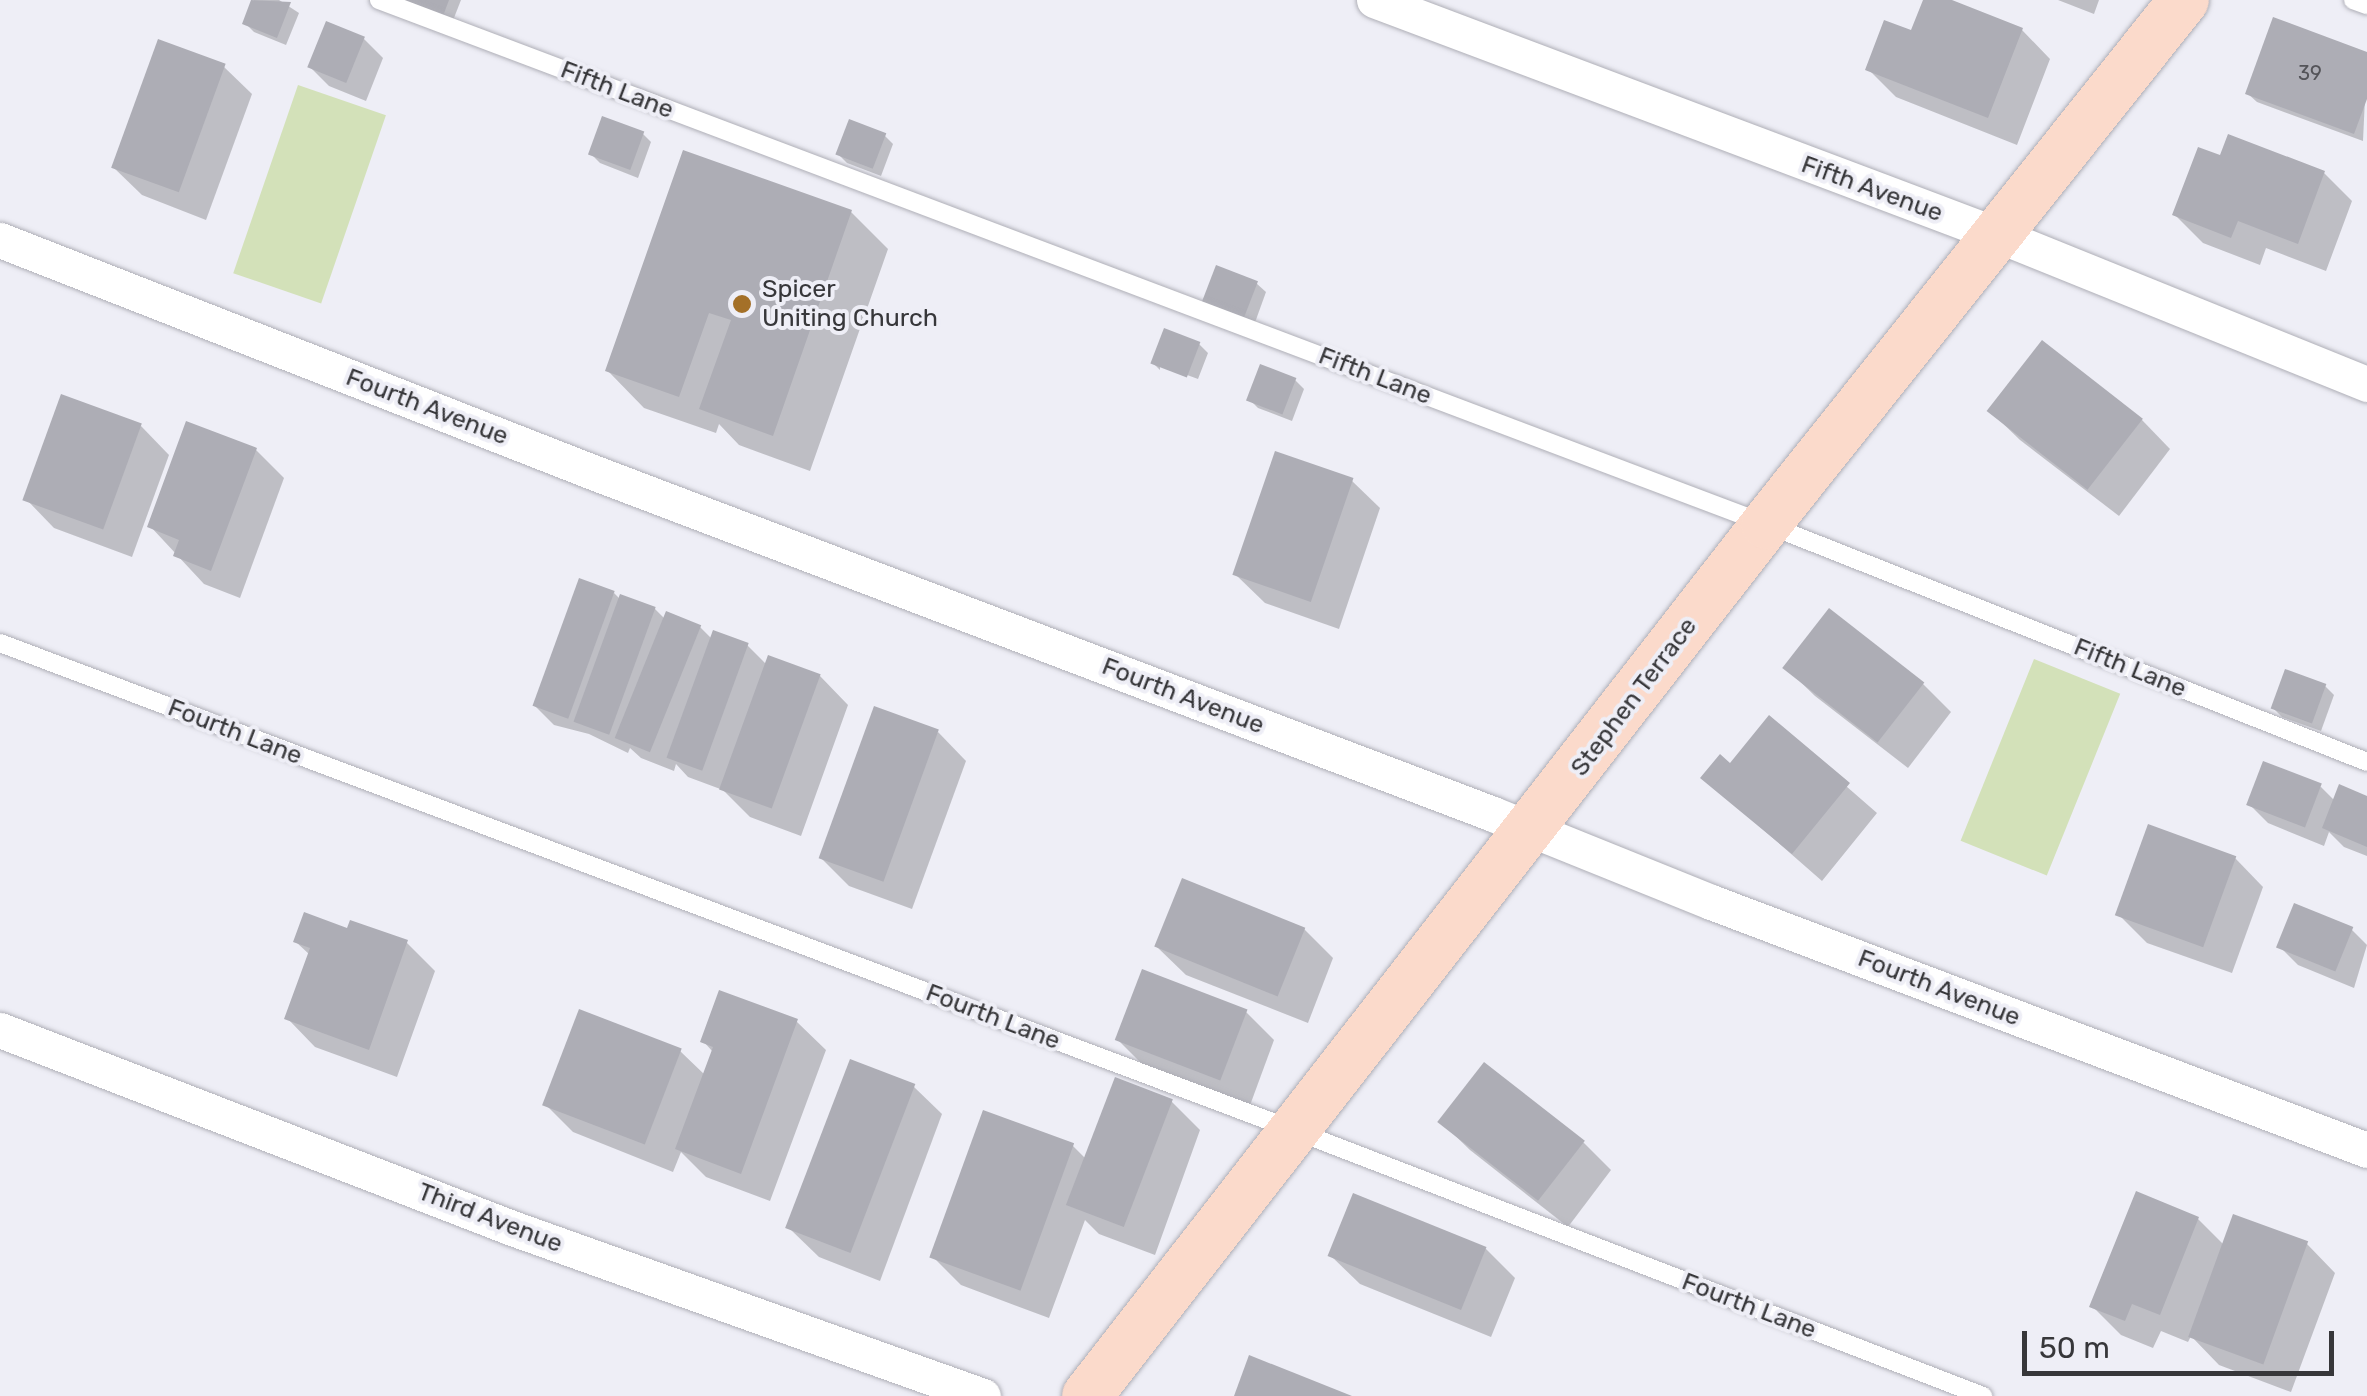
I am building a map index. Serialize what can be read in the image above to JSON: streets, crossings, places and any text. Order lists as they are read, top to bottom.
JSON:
{
  "streets": {
    "main road": ["Stephen Terrace"],
    "street": ["Fifth Avenue", "Fourth Avenue", "Third Avenue"],
    "lane": ["Fifth Lane", "Fourth Lane"]
  },
  "crossings": [
    ["Fifth Lane", "Stephen Terrace"],
    ["Fifth Avenue", "Stephen Terrace"],
    ["Fourth Avenue", "Stephen Terrace"],
    ["Stephen Terrace", "Fourth Lane"]
  ],
  "places": ["Spicer Uniting Church"],
  "house_numbers": ["39"],
  "scale_bar": "50 m"
}
